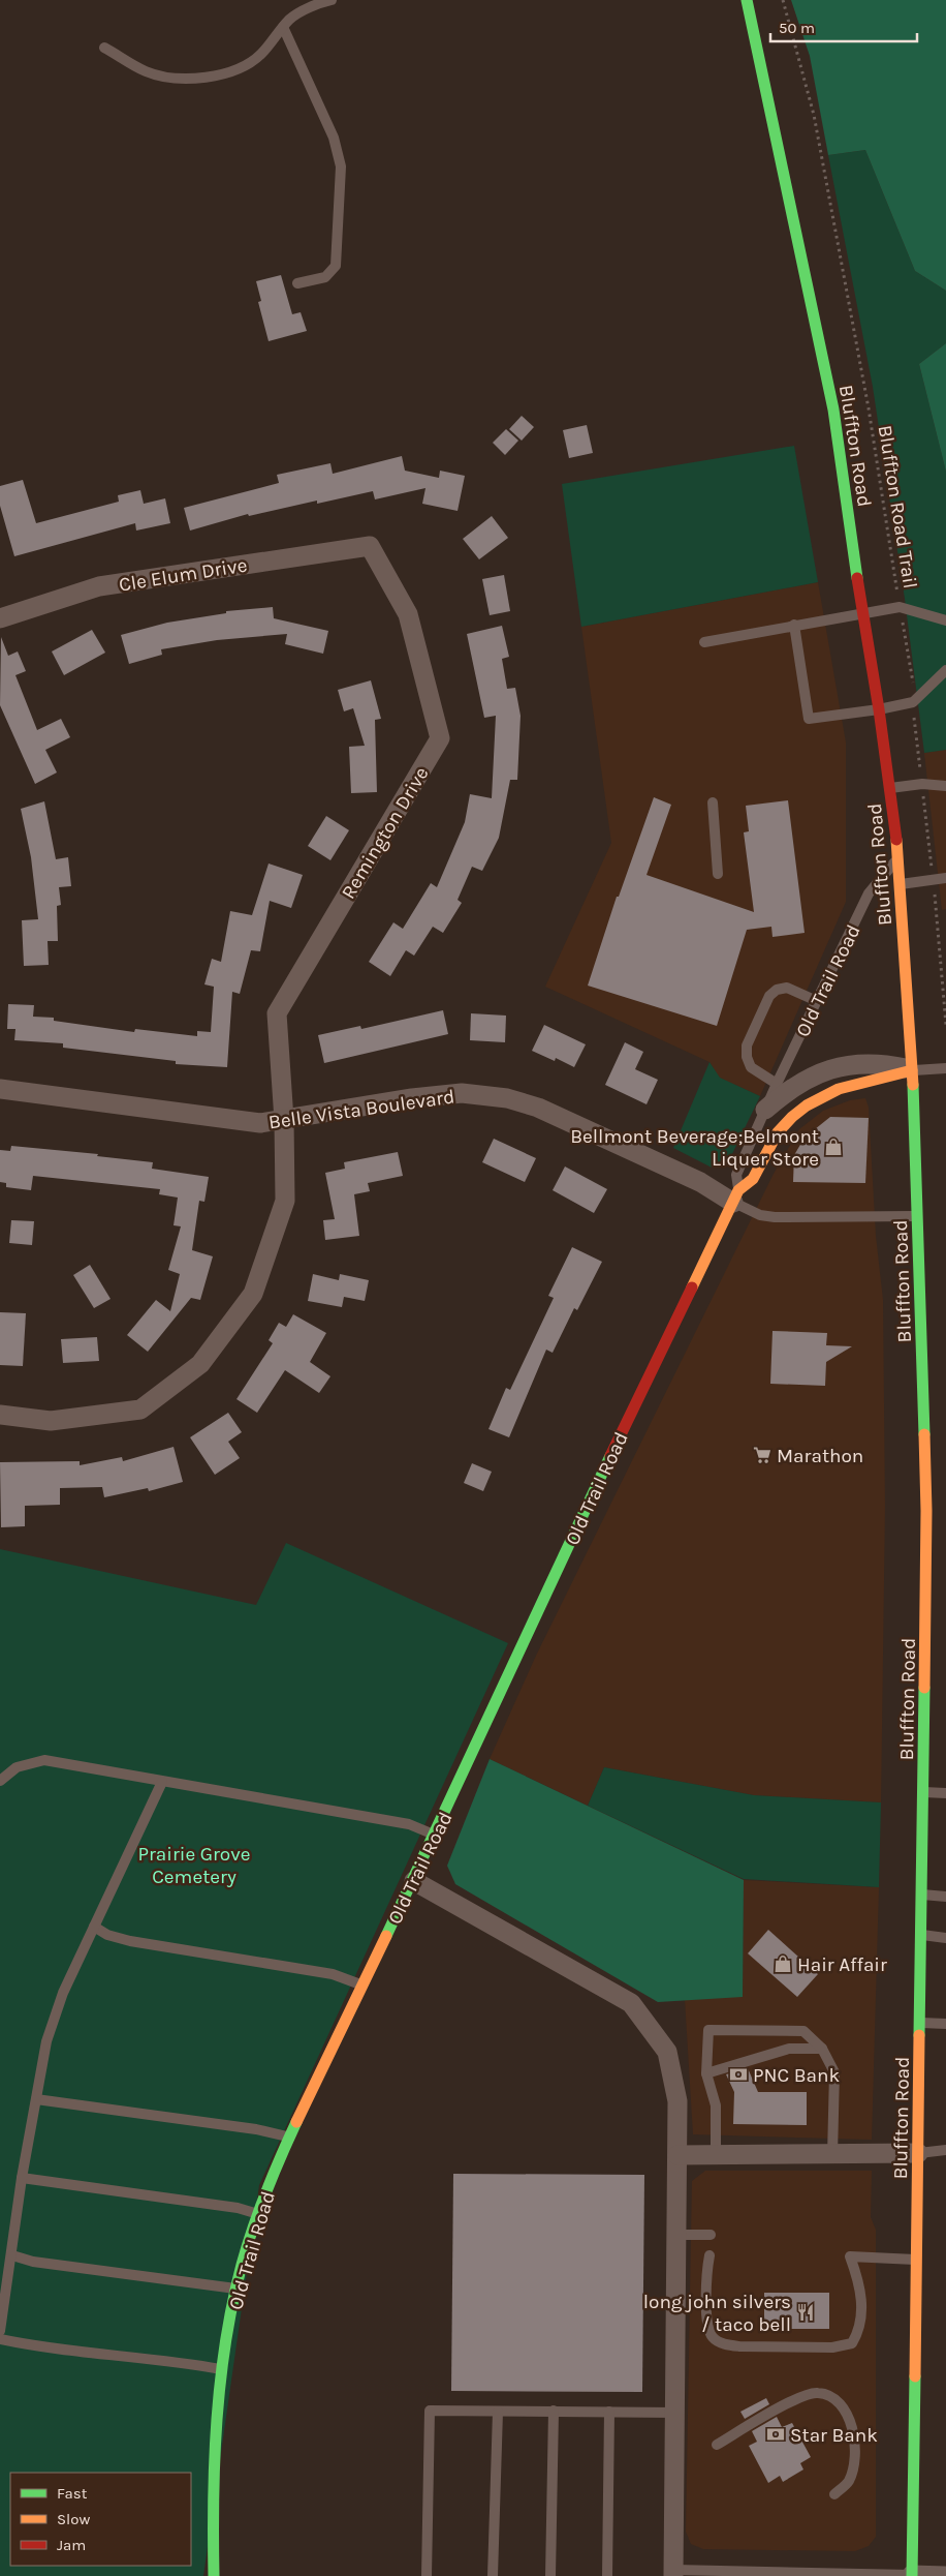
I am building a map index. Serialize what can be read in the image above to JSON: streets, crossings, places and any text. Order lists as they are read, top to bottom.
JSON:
{
  "streets": {
    "main road": ["Bluffton Road", "Old Trail Road"],
    "street": ["Cle Elum Drive", "Remington Drive", "Belle Vista Boulevard"],
    "path": ["Bluffton Road Trail"]
  },
  "crossings": [
    ["Bluffton Road", "Old Trail Road"],
    ["Cle Elum Drive", "Remington Drive"],
    ["Remington Drive", "Belle Vista Boulevard"],
    ["Old Trail Road", "Belle Vista Boulevard"]
  ],
  "parks": ["Prairie Grove Cemetery"],
  "places": {
    "shop": ["Bellmont Beverage;Belmont Liquer Store", "Hair Affair"],
    "supermarket": ["Marathon"],
    "bank": ["PNC Bank", "Star Bank"],
    "restaurant": ["long john silvers / taco bell"]
  },
  "legend": ["Fast", "Slow", "Jam"],
  "scale_bar": "50 m"
}
